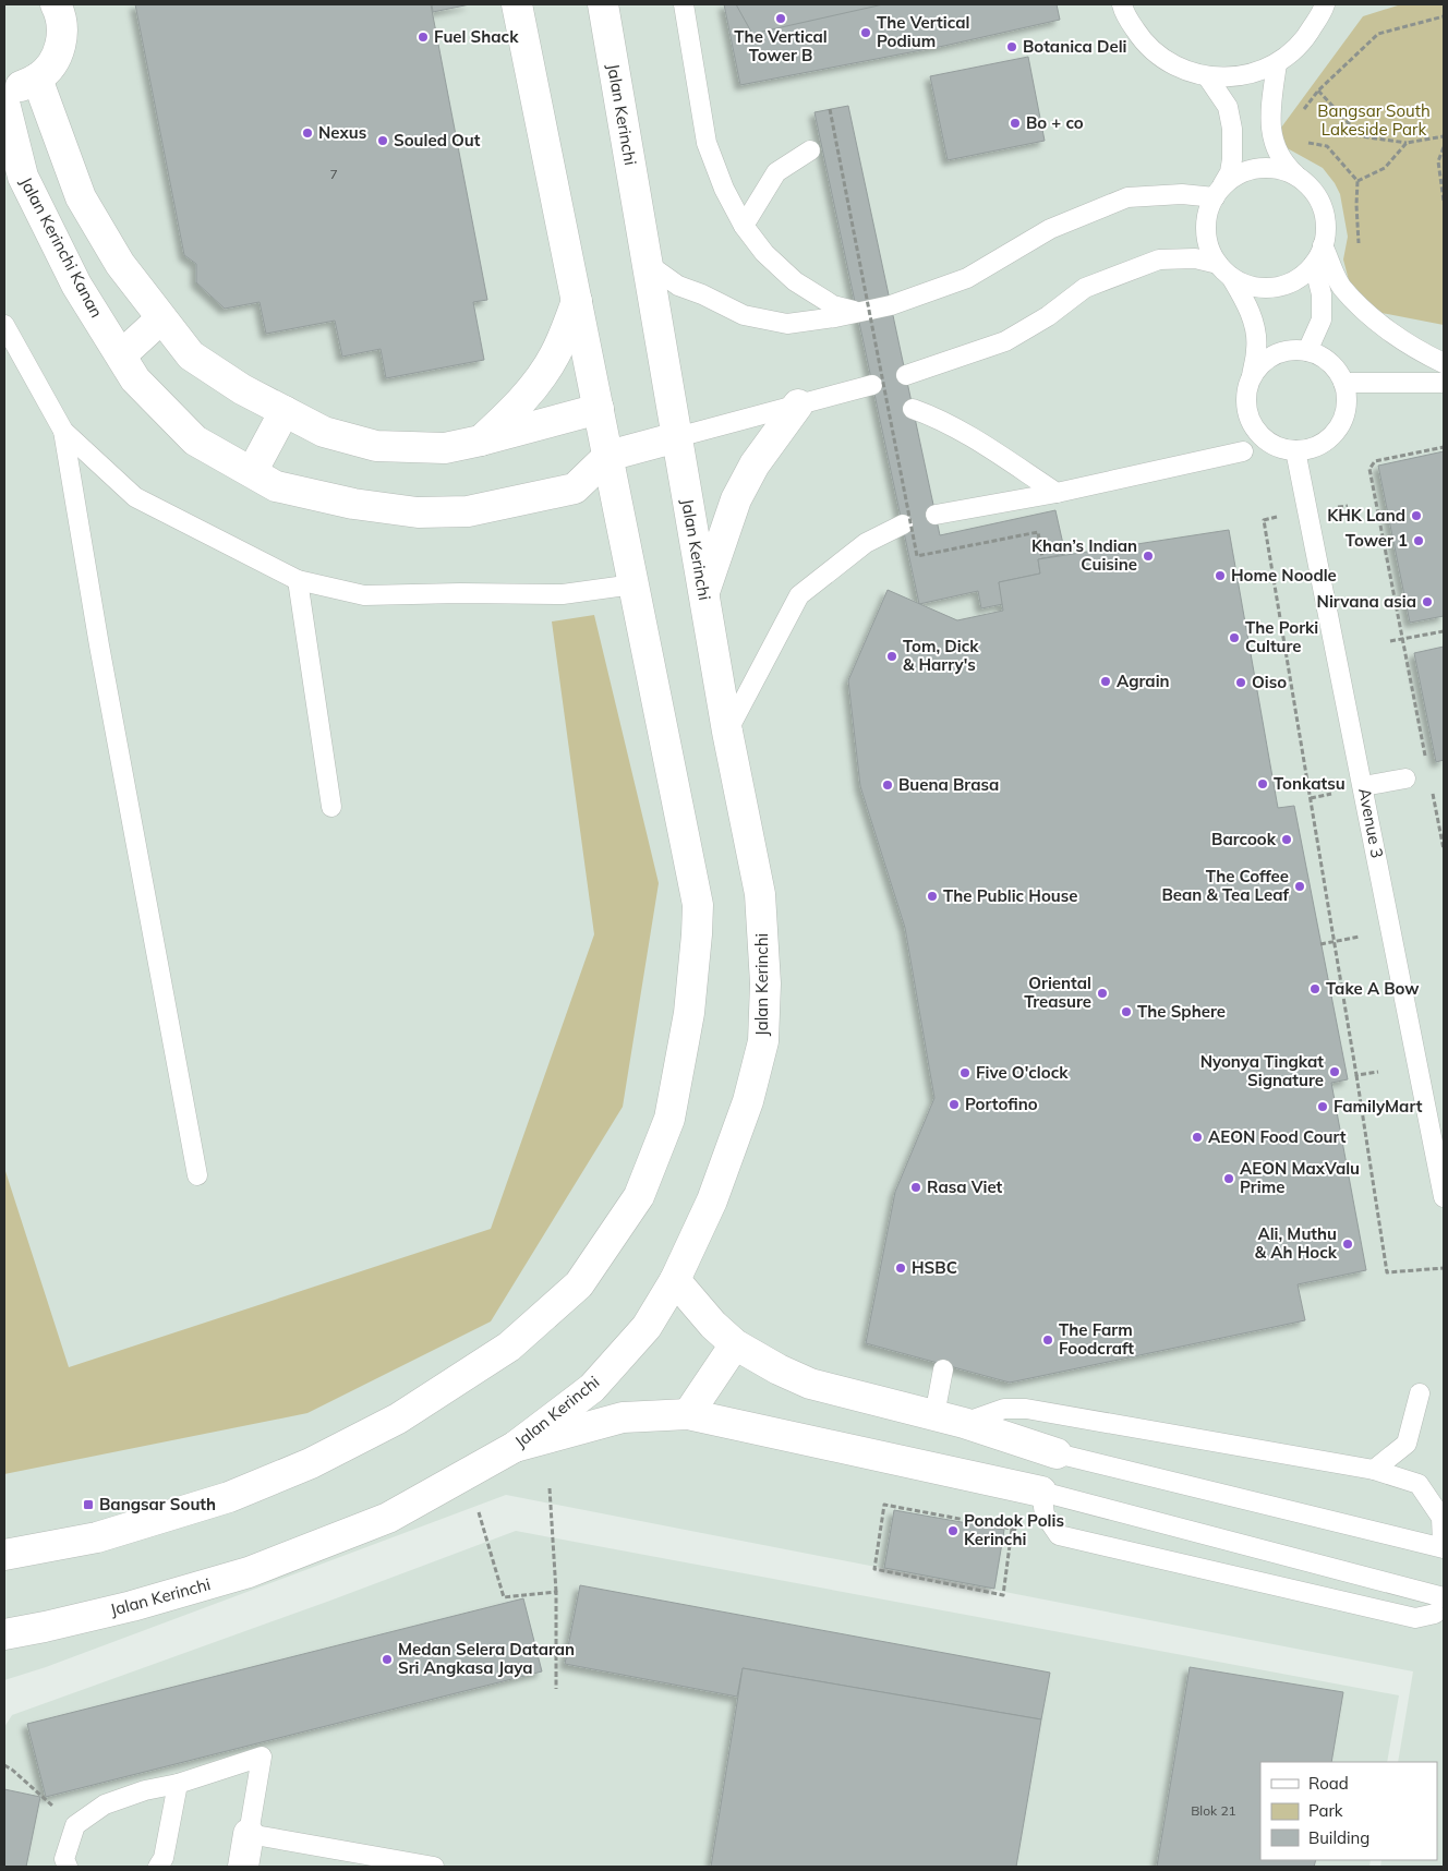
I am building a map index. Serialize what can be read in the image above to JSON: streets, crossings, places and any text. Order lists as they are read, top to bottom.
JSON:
{
  "streets": {
    "main road": ["Jalan Kerinchi", "Jalan Kerinchi Kanan"],
    "lane": ["Avenue 3"]
  },
  "parks": ["Bangsar South Lakeside Park"],
  "places": {
    "other": [
      "The Vertical Tower B",
      "The Vertical Podium",
      "Fuel Shack",
      "Botanica Deli",
      "Bo + co",
      "Nexus",
      "Souled Out",
      "KHK Land",
      "Tower 1",
      "Khan’s Indian Cuisine",
      "Home Noodle",
      "Nirvana asia",
      "The Porki Culture",
      "Tom, Dick & Harry's",
      "Agrain",
      "Oiso",
      "Tonkatsu",
      "Buena Brasa",
      "Barcook",
      "The Coffee Bean & Tea Leaf",
      "The Public House",
      "Take A Bow",
      "Oriental Treasure",
      "The Sphere",
      "Nyonya Tingkat Signature",
      "Five O'clock",
      "Portofino",
      "FamilyMart",
      "AEON Food Court",
      "AEON MaxValu Prime",
      "Rasa Viet",
      "Ali, Muthu & Ah Hock",
      "HSBC",
      "The Farm Foodcraft",
      "Pondok Polis Kerinchi",
      "Medan Selera Dataran Sri Angkasa Jaya"
    ],
    "transit": ["Bangsar South"]
  },
  "house_numbers": ["7", "Blok 21"],
  "legend": ["Road", "Park", "Building"]
}
